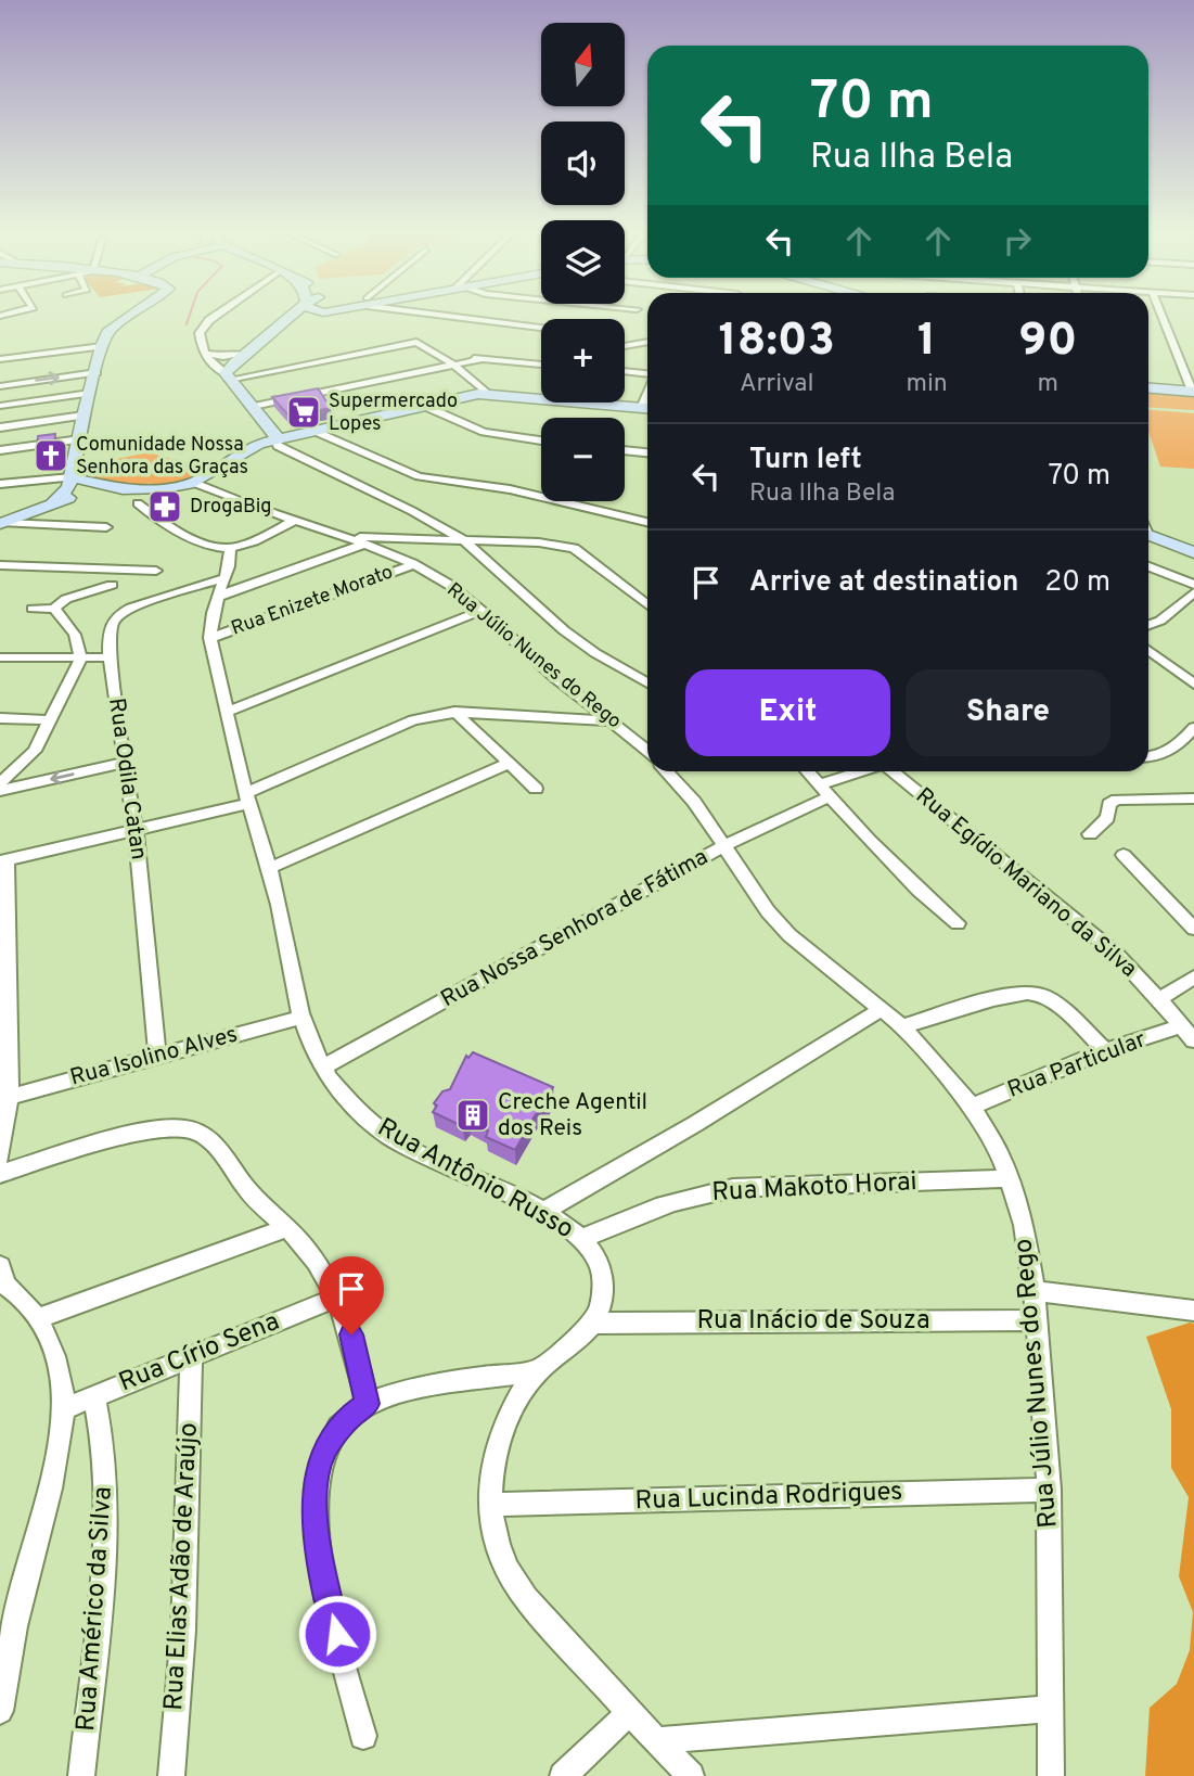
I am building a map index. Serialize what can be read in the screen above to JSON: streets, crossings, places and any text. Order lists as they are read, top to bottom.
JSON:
{
  "streets": {
    "street": [
      "Rua Enizete Morato",
      "Rua Júlio Nunes do Rego",
      "Rua Odila Catan",
      "Rua Egídio Mariano da Silva",
      "Rua Nossa Senhora de Fátima",
      "Rua Isolino Alves",
      "Rua Particular",
      "Rua Antônio Russo",
      "Rua Makoto Horai",
      "Rua Inácio de Souza",
      "Rua Círio Sena",
      "Rua Lucinda Rodrigues",
      "Rua Elias Adão de Araújo",
      "Rua Américo da Silva"
    ]
  },
  "crossings": [
    ["Rua Enizete Morato", "Rua Júlio Nunes do Rego"],
    ["Rua Enizete Morato", "Rua Antônio Russo"],
    ["Rua Júlio Nunes do Rego", "Rua Nossa Senhora de Fátima"],
    ["Rua Júlio Nunes do Rego", "Rua Particular"],
    ["Rua Júlio Nunes do Rego", "Rua Makoto Horai"],
    ["Rua Júlio Nunes do Rego", "Rua Inácio de Souza"],
    ["Rua Júlio Nunes do Rego", "Rua Lucinda Rodrigues"],
    ["Rua Odila Catan", "Rua Isolino Alves"],
    ["Rua Odila Catan", "Rua Antônio Russo"],
    ["Rua Egídio Mariano da Silva", "Rua Particular"],
    ["Rua Nossa Senhora de Fátima", "Rua Antônio Russo"],
    ["Rua Isolino Alves", "Rua Antônio Russo"],
    ["Rua Antônio Russo", "Rua Makoto Horai"],
    ["Rua Antônio Russo", "Rua Inácio de Souza"],
    ["Rua Círio Sena", "Rua Elias Adão de Araújo"],
    ["Rua Círio Sena", "Rua Américo da Silva"]
  ],
  "places": {
    "supermarket": ["Supermercado Lopes"],
    "church": ["Comunidade Nossa Senhora das Graças"],
    "pharmacy": ["DrogaBig"],
    "building": ["Creche Agentil dos Reis"]
  },
  "north": "top",
  "page": {
    "map_buttons": ["+", "−"],
    "turn": ["70 m", "Rua Ilha Bela"],
    "eta": [
      "18:03",
      "Arrival",
      "1",
      "min",
      "90",
      "m"
    ],
    "list": [
      {
        "name": "Turn left",
        "note": "Rua Ilha Bela",
        "value": "70 m"
      },
      {
        "name": "Arrive at destination",
        "value": "20 m"
      }
    ],
    "buttons": ["Exit", "Share"]
  }
}
